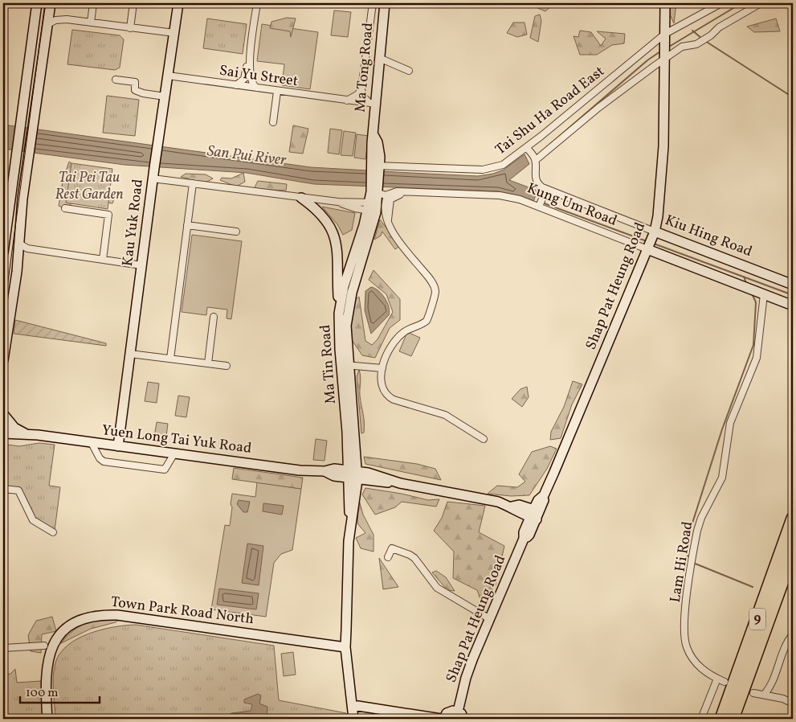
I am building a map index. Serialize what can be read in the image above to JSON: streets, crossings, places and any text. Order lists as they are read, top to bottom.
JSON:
{
  "streets": {
    "highway": ["9"],
    "street": [
      "Ma Tong Road",
      "Sai Yu Street",
      "Tai Shu Ha Road East",
      "Kung Um Road",
      "Kau Yuk Road",
      "Kiu Hing Road",
      "Shap Pat Heung Road",
      "Ma Tin Road",
      "Yuen Long Tai Yuk Road",
      "Lam Hi Road",
      "Town Park Road North"
    ]
  },
  "crossings": [
    ["Ma Tong Road", "Sai Yu Street"],
    ["Ma Tong Road", "Tai Shu Ha Road East"],
    ["Ma Tong Road", "Kung Um Road"],
    ["Ma Tong Road", "Ma Tin Road"],
    ["Sai Yu Street", "Kau Yuk Road"],
    ["Tai Shu Ha Road East", "Shap Pat Heung Road"],
    ["Kung Um Road", "Shap Pat Heung Road"],
    ["Kung Um Road", "Ma Tin Road"],
    ["Kung Um Road", "Lam Hi Road"],
    ["Kau Yuk Road", "Yuen Long Tai Yuk Road"],
    ["Kiu Hing Road", "Shap Pat Heung Road"],
    ["Shap Pat Heung Road", "Yuen Long Tai Yuk Road"],
    ["Ma Tin Road", "Yuen Long Tai Yuk Road"],
    ["Ma Tin Road", "Town Park Road North"]
  ],
  "water": ["San Pui River"],
  "parks": ["Tai Pei Tau Rest Garden"],
  "scale_bar": "100 m"
}
